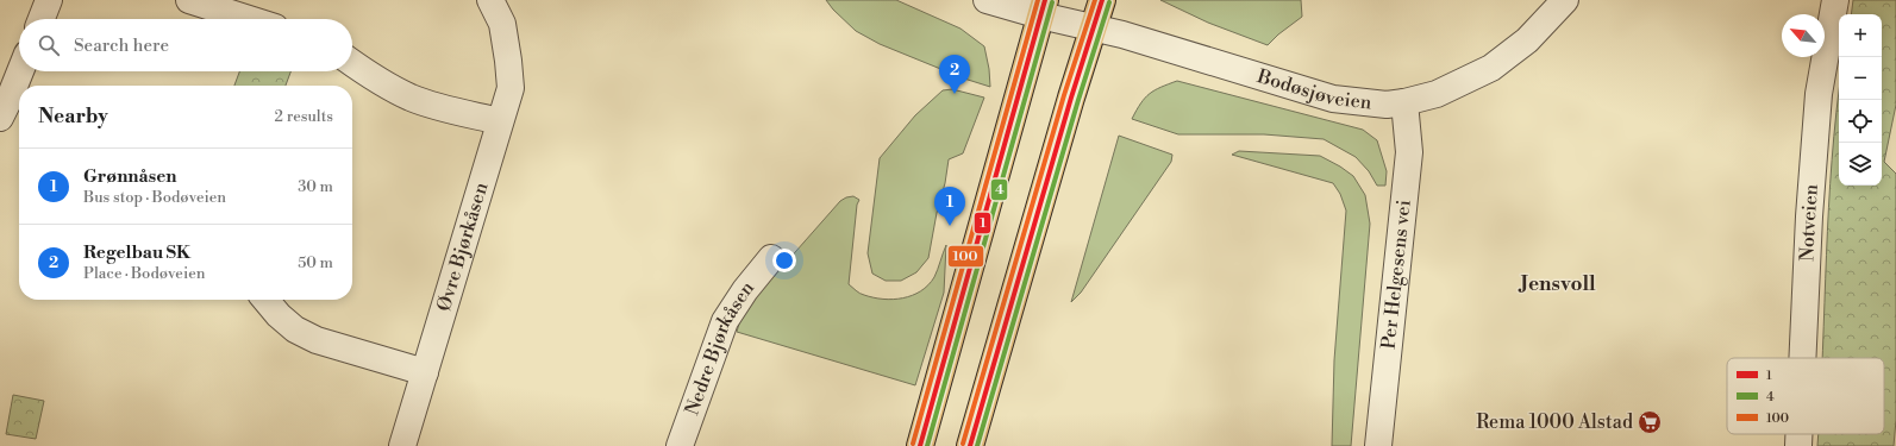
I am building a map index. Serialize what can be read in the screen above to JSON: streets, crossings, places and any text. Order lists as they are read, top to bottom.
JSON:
{
  "streets": {
    "street": [
      "Bodøsjøveien",
      "Notveien",
      "Øvre Bjørkåsen",
      "Per Helgesens vei",
      "Nedre Bjørkåsen"
    ]
  },
  "crossings": [
    ["Bodøsjøveien", "Per Helgesens vei"]
  ],
  "districts": ["Jensvoll"],
  "places": {
    "supermarket": ["Rema 1000 Alstad"]
  },
  "lines": ["transit line 1", "transit line 100", "transit line 4"],
  "legend": ["1", "4", "100"],
  "north": "top left",
  "page": {
    "map_buttons": ["+", "−"],
    "search": "Search here",
    "pins": ["2", "1"],
    "heading": ["Nearby", "2 results"],
    "list": [
      {
        "mark": "1",
        "name": "Grønnåsen",
        "note": "Bus stop · Bodøveien",
        "value": "30 m"
      },
      {
        "mark": "2",
        "name": "Regelbau SK",
        "note": "Place · Bodøveien",
        "value": "50 m"
      }
    ]
  }
}
